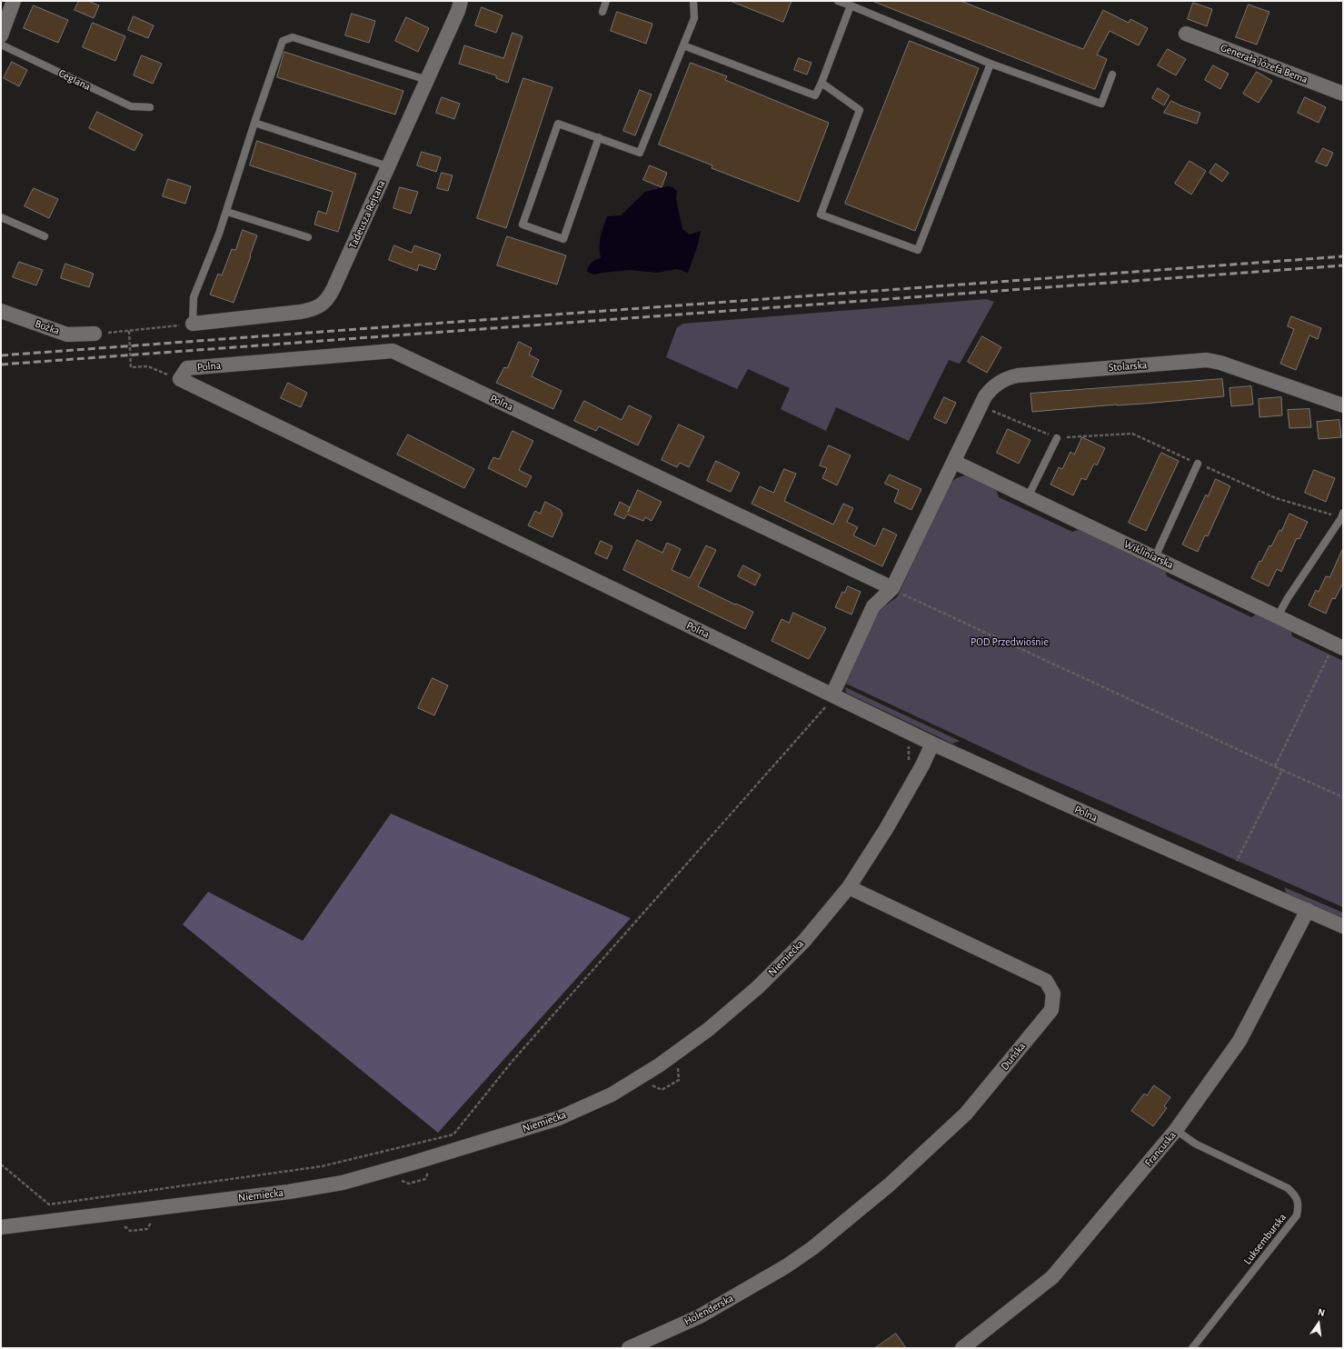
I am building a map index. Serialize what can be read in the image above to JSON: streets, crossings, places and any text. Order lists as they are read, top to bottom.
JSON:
{
  "streets": {
    "street": [
      "Generała Józefa Bema",
      "Tadeusza Rejtana",
      "Bożka",
      "Polna",
      "Stolarska",
      "Wikliniarska",
      "Niemiecka",
      "Duńska",
      "Francuska",
      "Holenderska"
    ],
    "lane": ["Ceglana", "Luksemburska"]
  },
  "crossings": [
    ["Polna", "Niemiecka"],
    ["Polna", "Francuska"],
    ["Stolarska", "Wikliniarska"],
    ["Niemiecka", "Duńska"],
    ["Duńska", "Holenderska"],
    ["Francuska", "Luksemburska"]
  ],
  "parks": ["POD Przedwiośnie"],
  "north": "top"
}
